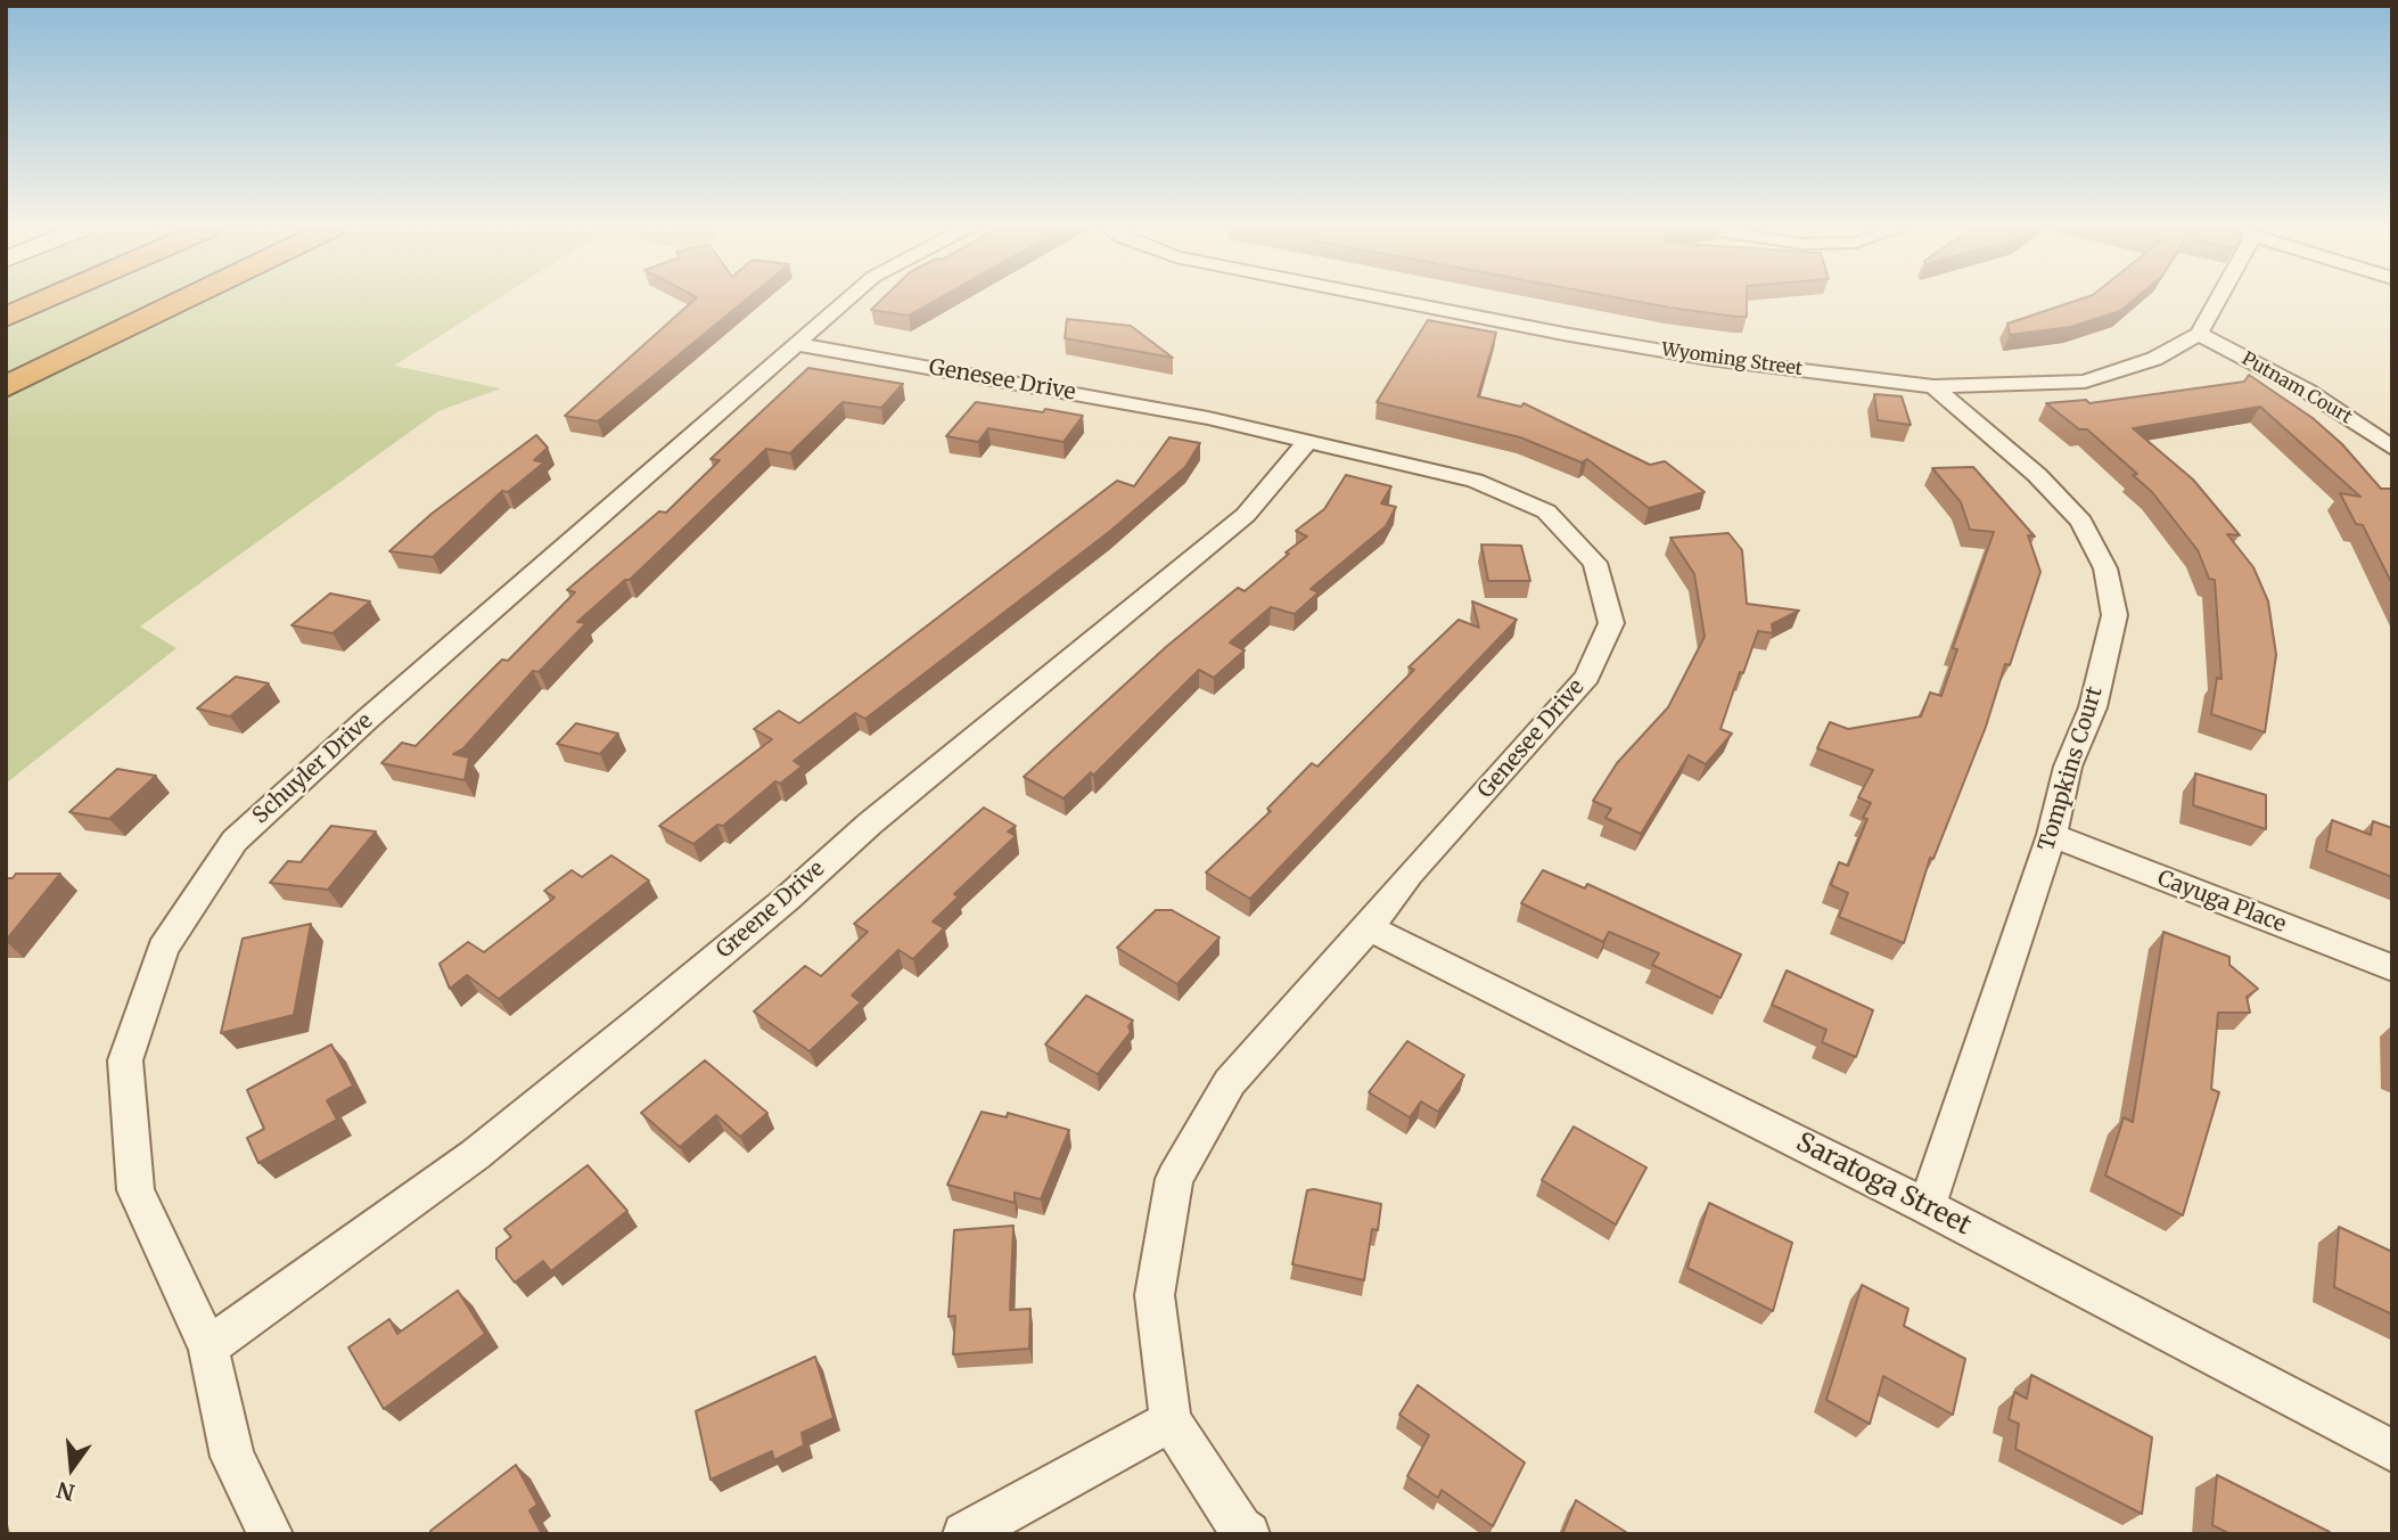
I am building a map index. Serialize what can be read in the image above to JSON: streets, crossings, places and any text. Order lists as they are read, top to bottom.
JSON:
{
  "streets": {
    "street": [
      "Wyoming Street",
      "Genesee Drive",
      "Putnam Court",
      "Schuyler Drive",
      "Tompkins Court",
      "Cayuga Place",
      "Greene Drive",
      "Saratoga Street"
    ]
  },
  "crossings": [
    ["Wyoming Street", "Putnam Court"],
    ["Wyoming Street", "Tompkins Court"],
    ["Genesee Drive", "Schuyler Drive"],
    ["Genesee Drive", "Greene Drive"],
    ["Genesee Drive", "Saratoga Street"],
    ["Schuyler Drive", "Greene Drive"],
    ["Tompkins Court", "Cayuga Place"],
    ["Tompkins Court", "Saratoga Street"]
  ],
  "north": "bottom"
}
